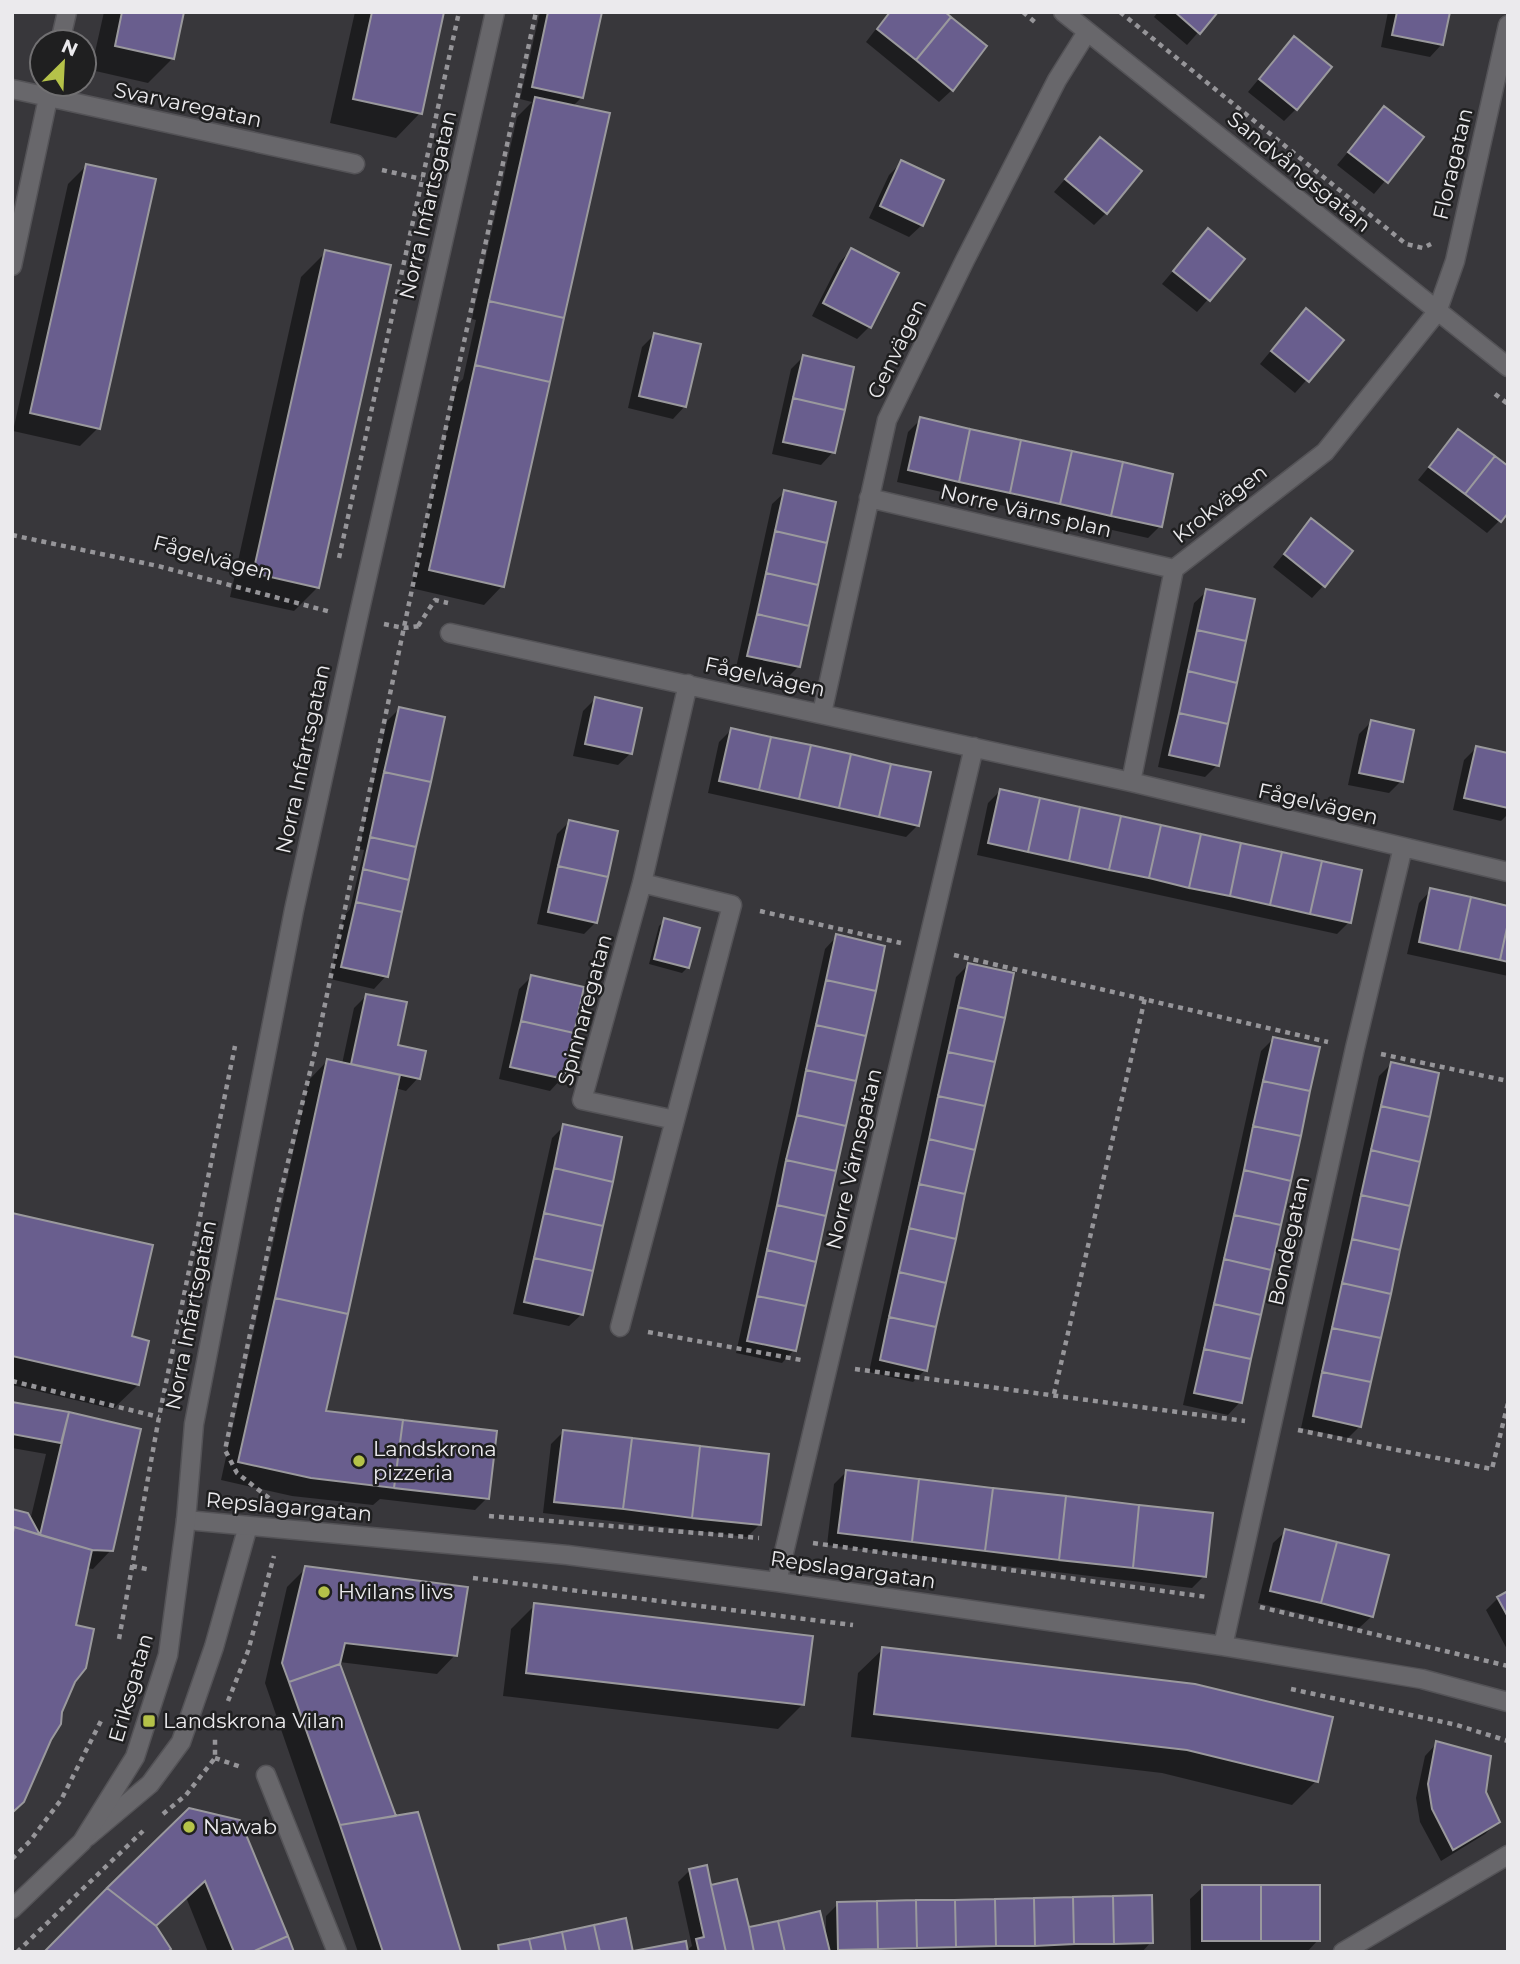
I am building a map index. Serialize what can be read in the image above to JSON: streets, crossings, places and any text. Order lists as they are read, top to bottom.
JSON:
{
  "streets": {
    "street": [
      "Svarvaregatan",
      "Floragatan",
      "Sandvångsgatan",
      "Norra Infartsgatan",
      "Genvägen",
      "Krokvägen",
      "Norre Värns plan",
      "Fågelvägen",
      "Spinnaregatan",
      "Norre Värnsgatan",
      "Bondegatan",
      "Repslagargatan",
      "Eriksgatan"
    ]
  },
  "crossings": [
    ["Floragatan", "Sandvångsgatan"],
    ["Floragatan", "Krokvägen"],
    ["Sandvångsgatan", "Genvägen"],
    ["Sandvångsgatan", "Krokvägen"],
    ["Norra Infartsgatan", "Fågelvägen"],
    ["Norra Infartsgatan", "Repslagargatan"],
    ["Norra Infartsgatan", "Eriksgatan"],
    ["Genvägen", "Norre Värns plan"],
    ["Genvägen", "Fågelvägen"],
    ["Krokvägen", "Norre Värns plan"],
    ["Krokvägen", "Fågelvägen"],
    ["Fågelvägen", "Spinnaregatan"],
    ["Fågelvägen", "Norre Värnsgatan"],
    ["Fågelvägen", "Bondegatan"],
    ["Norre Värnsgatan", "Repslagargatan"],
    ["Bondegatan", "Repslagargatan"],
    ["Repslagargatan", "Eriksgatan"]
  ],
  "places": {
    "other": ["Landskrona pizzeria", "Hvilans livs", "Nawab"],
    "transit": ["Landskrona Vilan"]
  },
  "north": "top right"
}
